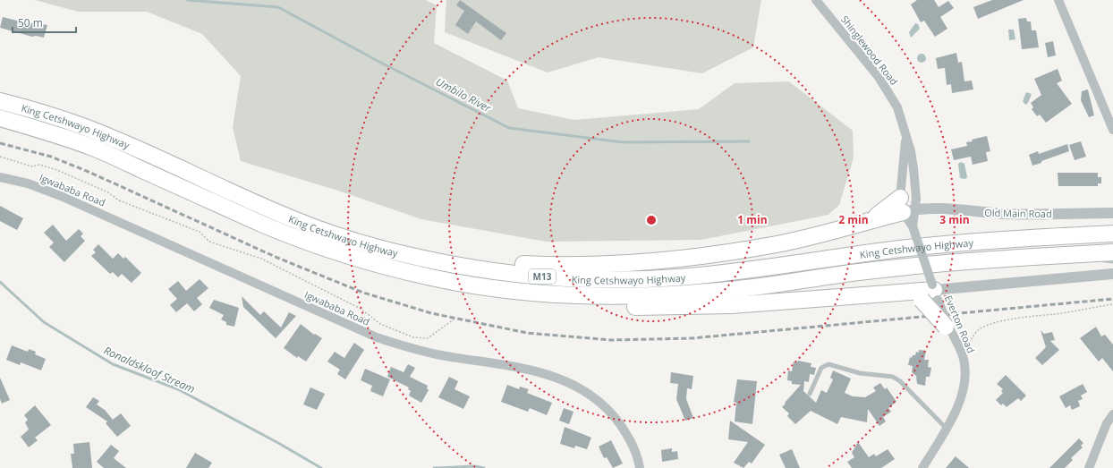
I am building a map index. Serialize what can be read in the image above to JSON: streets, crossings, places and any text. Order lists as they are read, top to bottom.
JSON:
{
  "streets": {
    "highway": ["King Cetshwayo Highway", "M13"],
    "street": [
      "Shinglewood Road",
      "Igwababa Road",
      "Old Main Road",
      "Everton Road"
    ]
  },
  "crossings": [
    ["Shinglewood Road", "Old Main Road"]
  ],
  "water": ["Umbilo River", "Ronaldskloof Stream"],
  "scale_bar": "50 m",
  "rings": ["1 min", "2 min", "3 min"]
}
